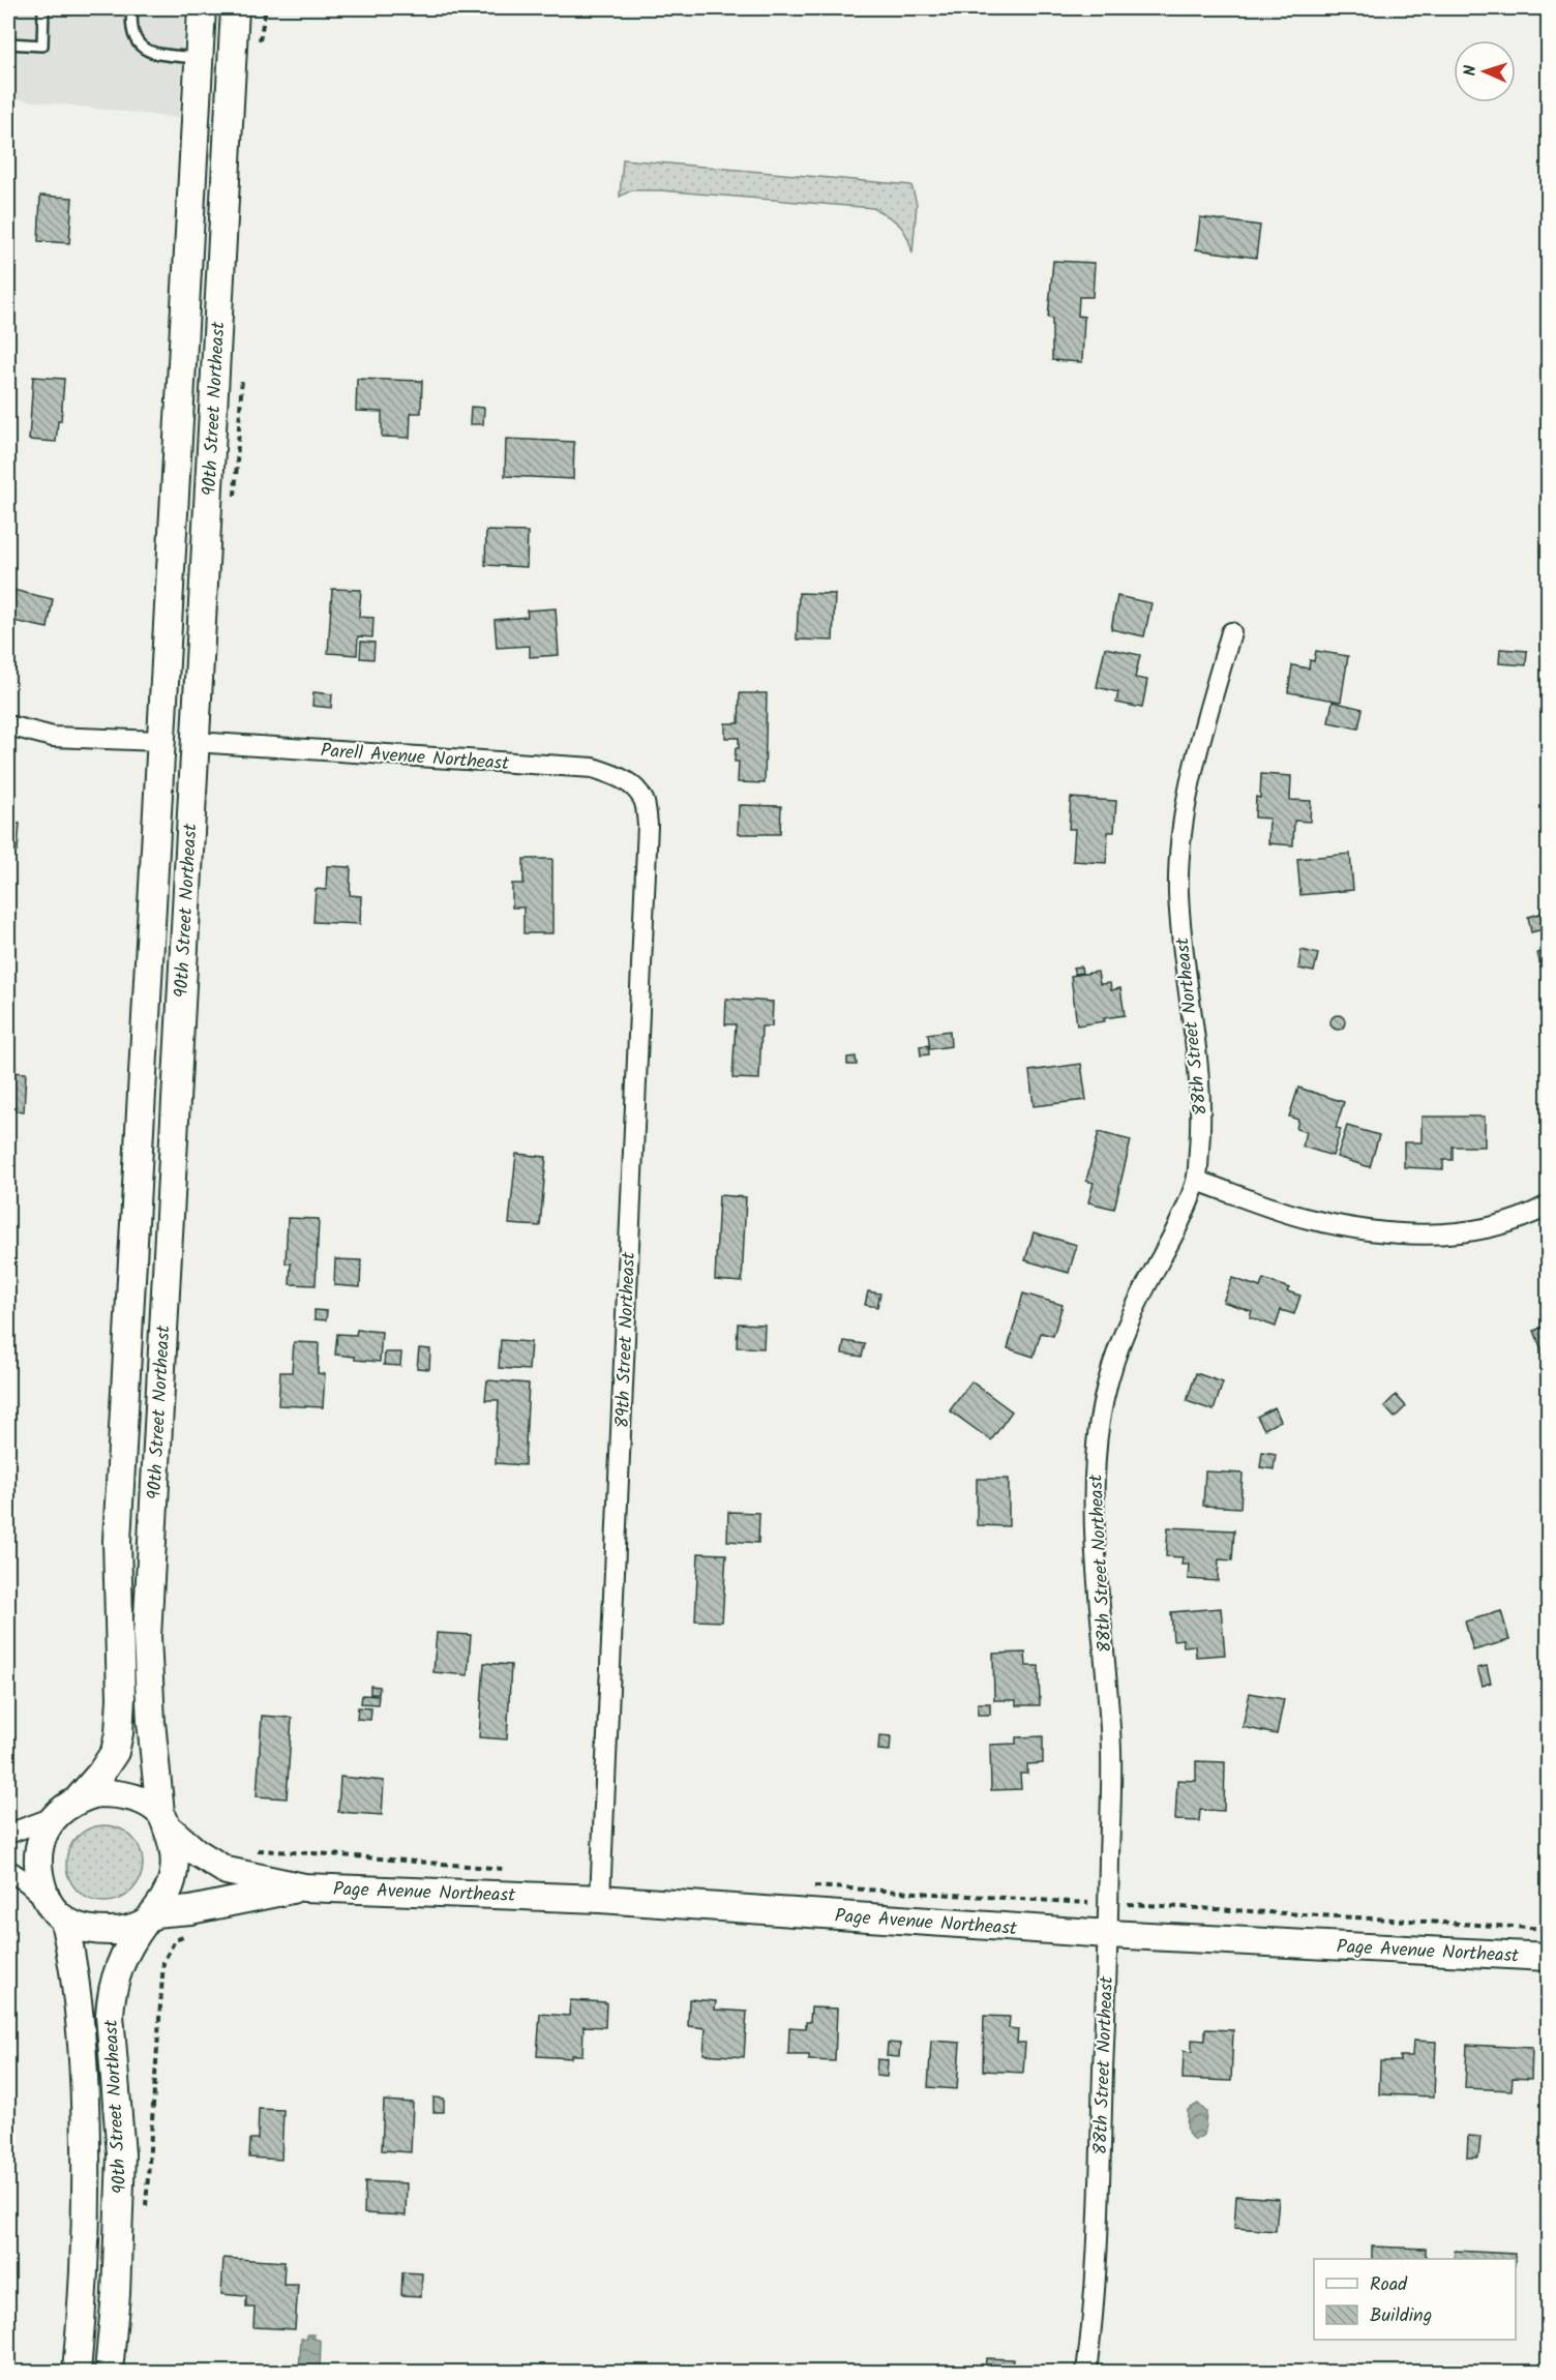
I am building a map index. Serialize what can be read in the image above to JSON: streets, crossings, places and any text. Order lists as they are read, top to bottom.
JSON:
{
  "streets": {
    "main road": ["90th Street Northeast", "Page Avenue Northeast"],
    "street": ["Parell Avenue Northeast", "88th Street Northeast", "89th Street Northeast"]
  },
  "crossings": [
    ["90th Street Northeast", "Parell Avenue Northeast"],
    ["90th Street Northeast", "Page Avenue Northeast"],
    ["Parell Avenue Northeast", "89th Street Northeast"],
    ["88th Street Northeast", "Page Avenue Northeast"],
    ["89th Street Northeast", "Page Avenue Northeast"]
  ],
  "legend": ["Road", "Building"],
  "north": "left"
}
